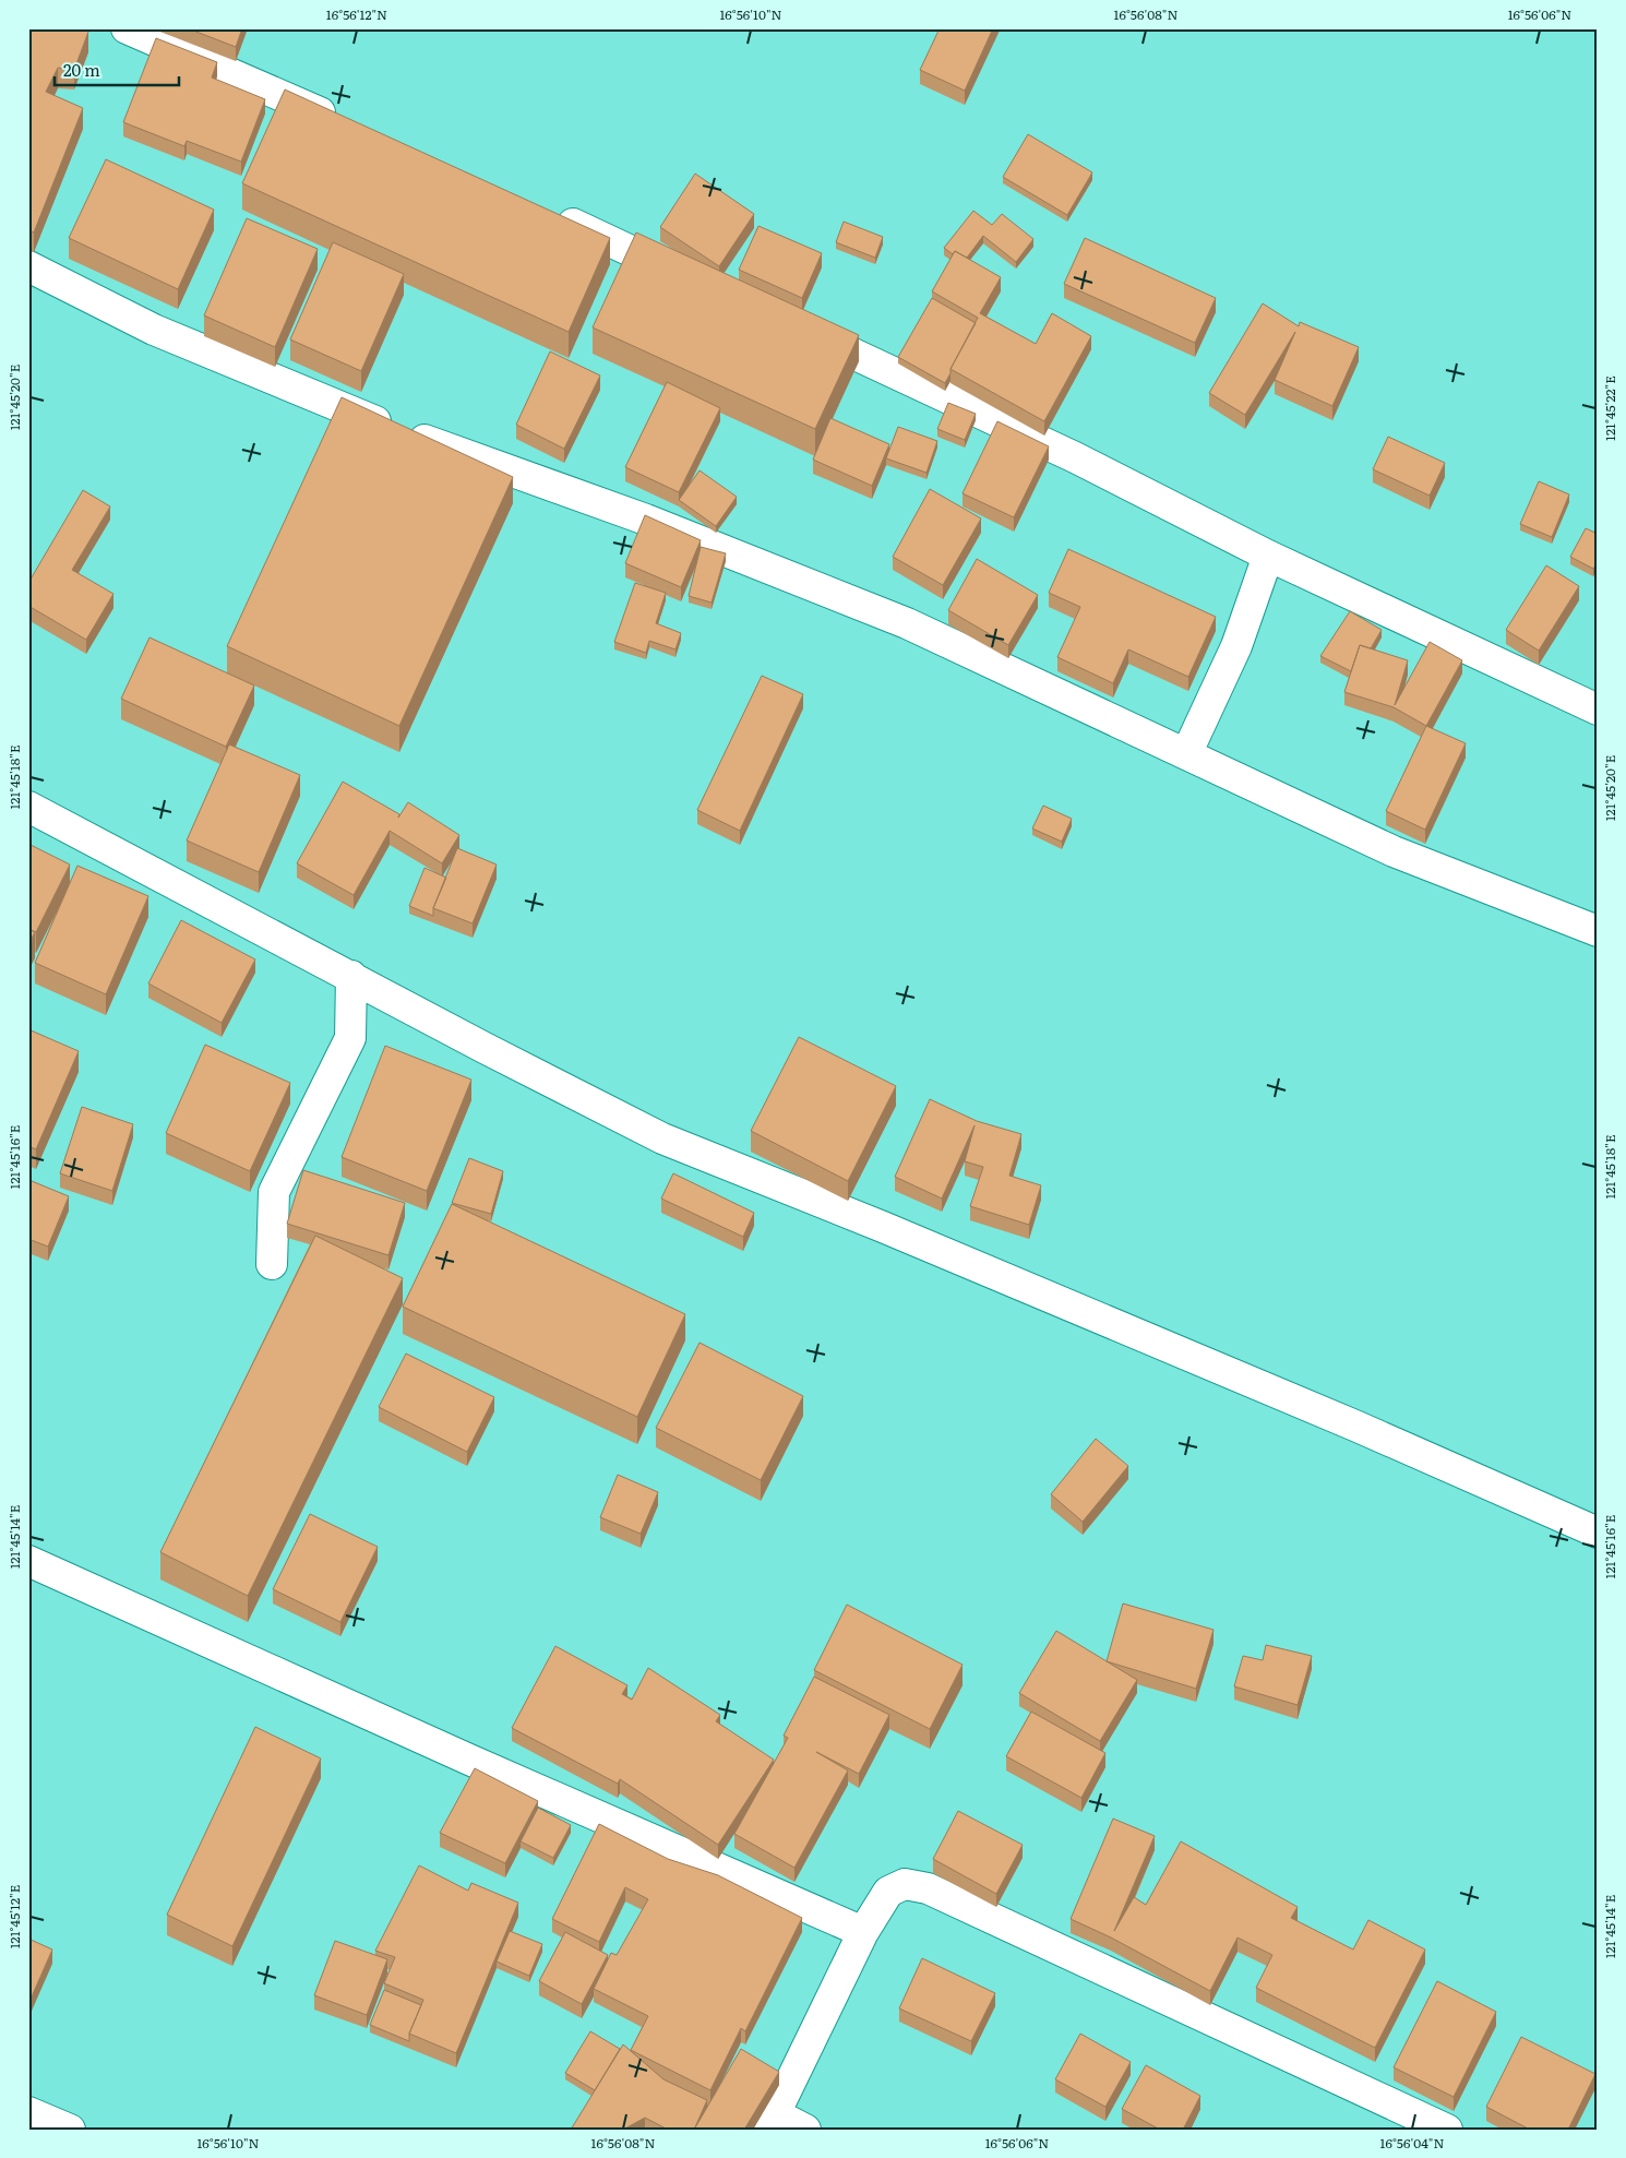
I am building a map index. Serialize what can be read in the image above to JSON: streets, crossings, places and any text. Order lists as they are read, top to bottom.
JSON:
{
  "scale_bar": "20 m",
  "coordinates": [
    "16°56'12\"N",
    "16°56'10\"N",
    "16°56'08\"N",
    "16°56'06\"N",
    "121°45'20\"E",
    "121°45'22\"E",
    "121°45'18\"E",
    "121°45'16\"E",
    "121°45'14\"E",
    "121°45'12\"E",
    "16°56'04\"N"
  ]
}
